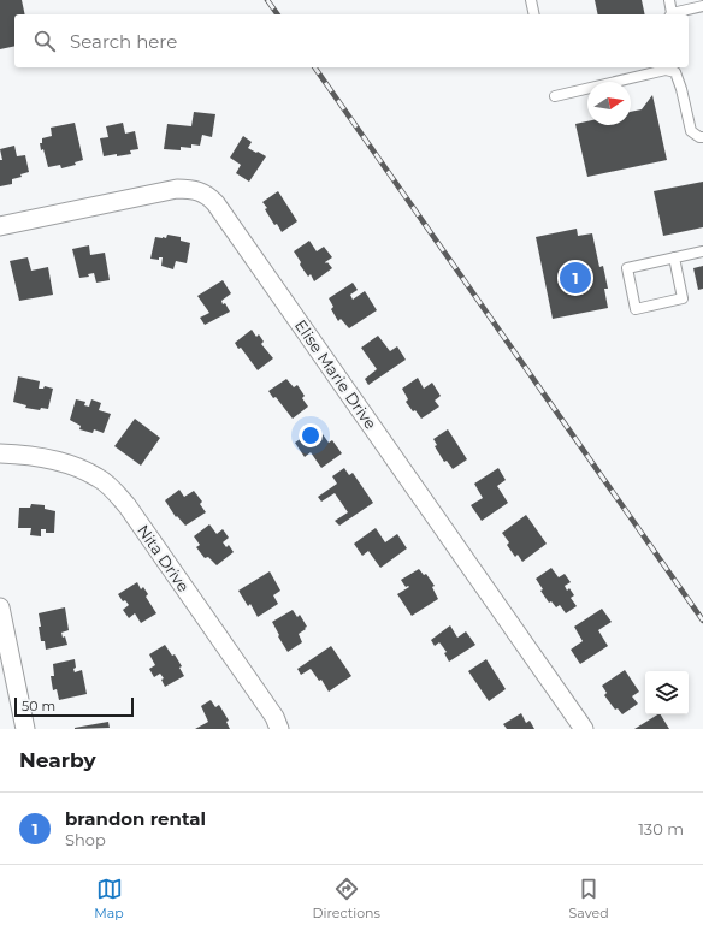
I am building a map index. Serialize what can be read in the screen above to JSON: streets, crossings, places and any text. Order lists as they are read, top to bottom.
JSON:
{
  "streets": {
    "street": ["Elise Marie Drive", "Nita Drive"]
  },
  "scale_bar": "50 m",
  "north": "right",
  "page": {
    "search": "Search here",
    "pins": "1",
    "scale": "50 m",
    "heading": "Nearby",
    "list": [
      {
        "mark": "1",
        "name": "brandon rental",
        "note": "Shop",
        "value": "130 m"
      }
    ],
    "nav": ["Map", "Directions", "Saved"]
  }
}
